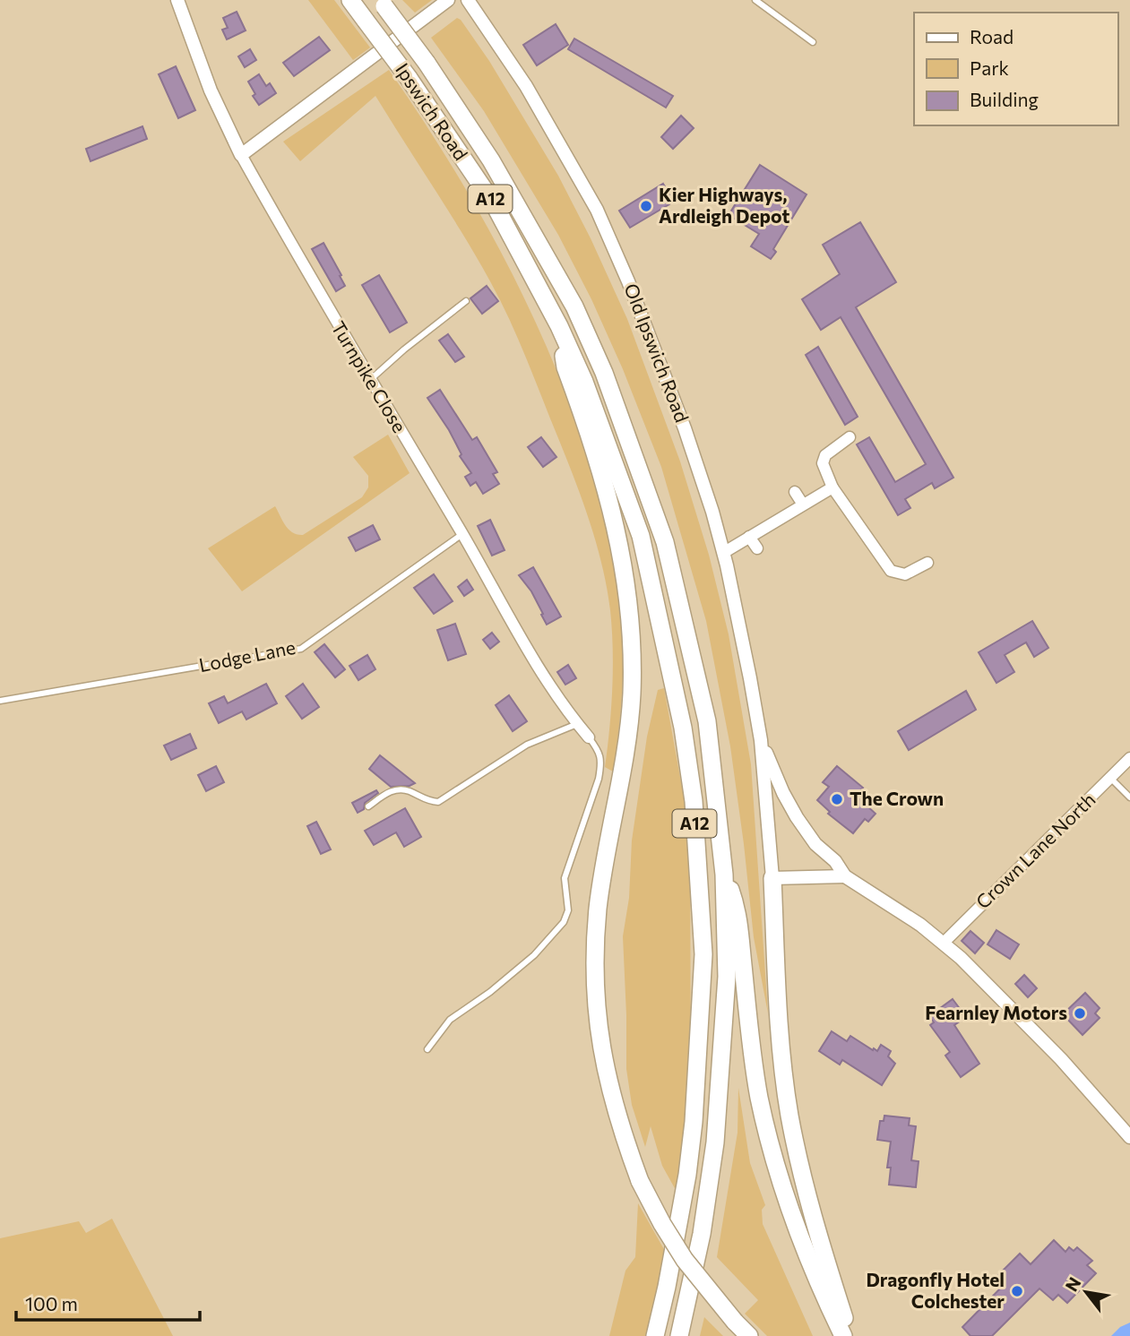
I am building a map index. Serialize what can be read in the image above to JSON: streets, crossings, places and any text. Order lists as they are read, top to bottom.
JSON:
{
  "streets": {
    "highway": ["Ipswich Road", "A12"],
    "street": ["Old Ipswich Road", "Turnpike Close", "Crown Lane North"],
    "lane": ["Lodge Lane"]
  },
  "crossings": [
    ["Ipswich Road", "A12"],
    ["Old Ipswich Road", "Crown Lane North"],
    ["Turnpike Close", "Lodge Lane"]
  ],
  "places": [
    "Kier Highways, Ardleigh Depot",
    "The Crown",
    "Fearnley Motors",
    "Dragonfly Hotel Colchester"
  ],
  "legend": ["Road", "Park", "Building"],
  "scale_bar": "100 m",
  "north": "top left"
}
